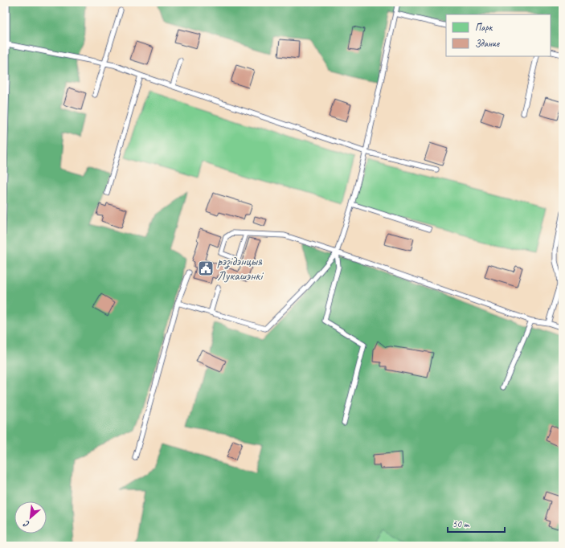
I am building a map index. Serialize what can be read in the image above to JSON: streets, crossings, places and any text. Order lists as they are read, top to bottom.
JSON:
{
  "places": {
    "public building": ["рэзідэнцыя Лукашэнкі"]
  },
  "legend": ["Парк", "Здание"],
  "scale_bar": "50 m",
  "north": "bottom left"
}
